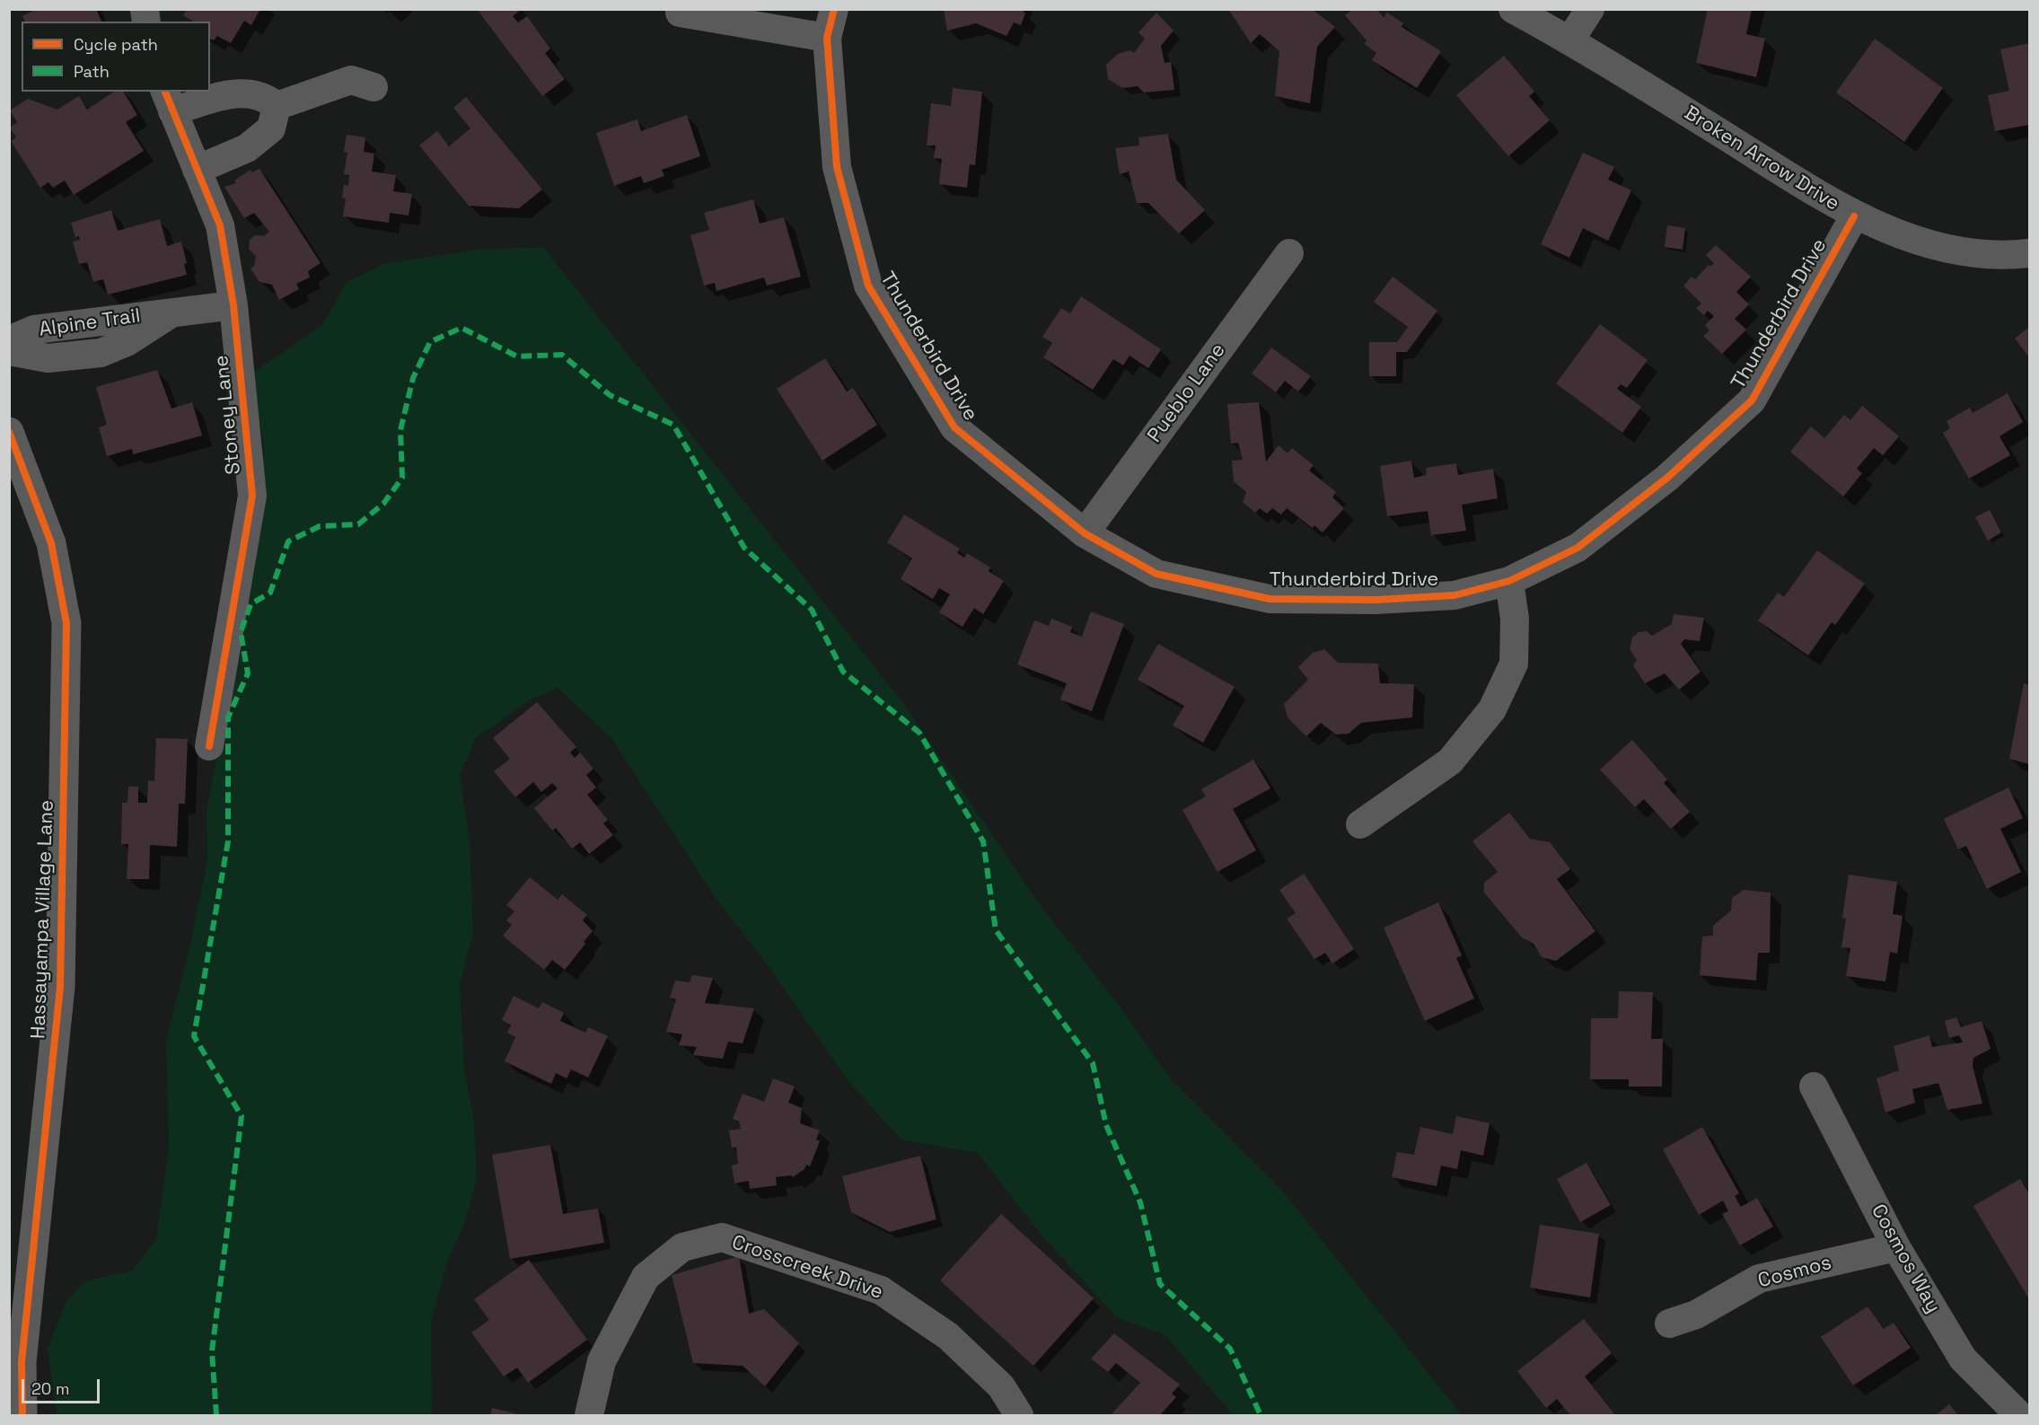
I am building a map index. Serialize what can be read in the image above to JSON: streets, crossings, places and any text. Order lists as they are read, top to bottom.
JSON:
{
  "streets": {
    "street": [
      "Broken Arrow Drive",
      "Thunderbird Drive",
      "Alpine Trail",
      "Pueblo Lane",
      "Stoney Lane",
      "Hassayampa Village Lane",
      "Cosmos Way",
      "Crosscreek Drive",
      "Cosmos"
    ]
  },
  "crossings": [
    ["Broken Arrow Drive", "Thunderbird Drive"],
    ["Thunderbird Drive", "Pueblo Lane"],
    ["Alpine Trail", "Stoney Lane"],
    ["Cosmos Way", "Cosmos"]
  ],
  "legend": ["Cycle path", "Path"],
  "scale_bar": "20 m"
}
